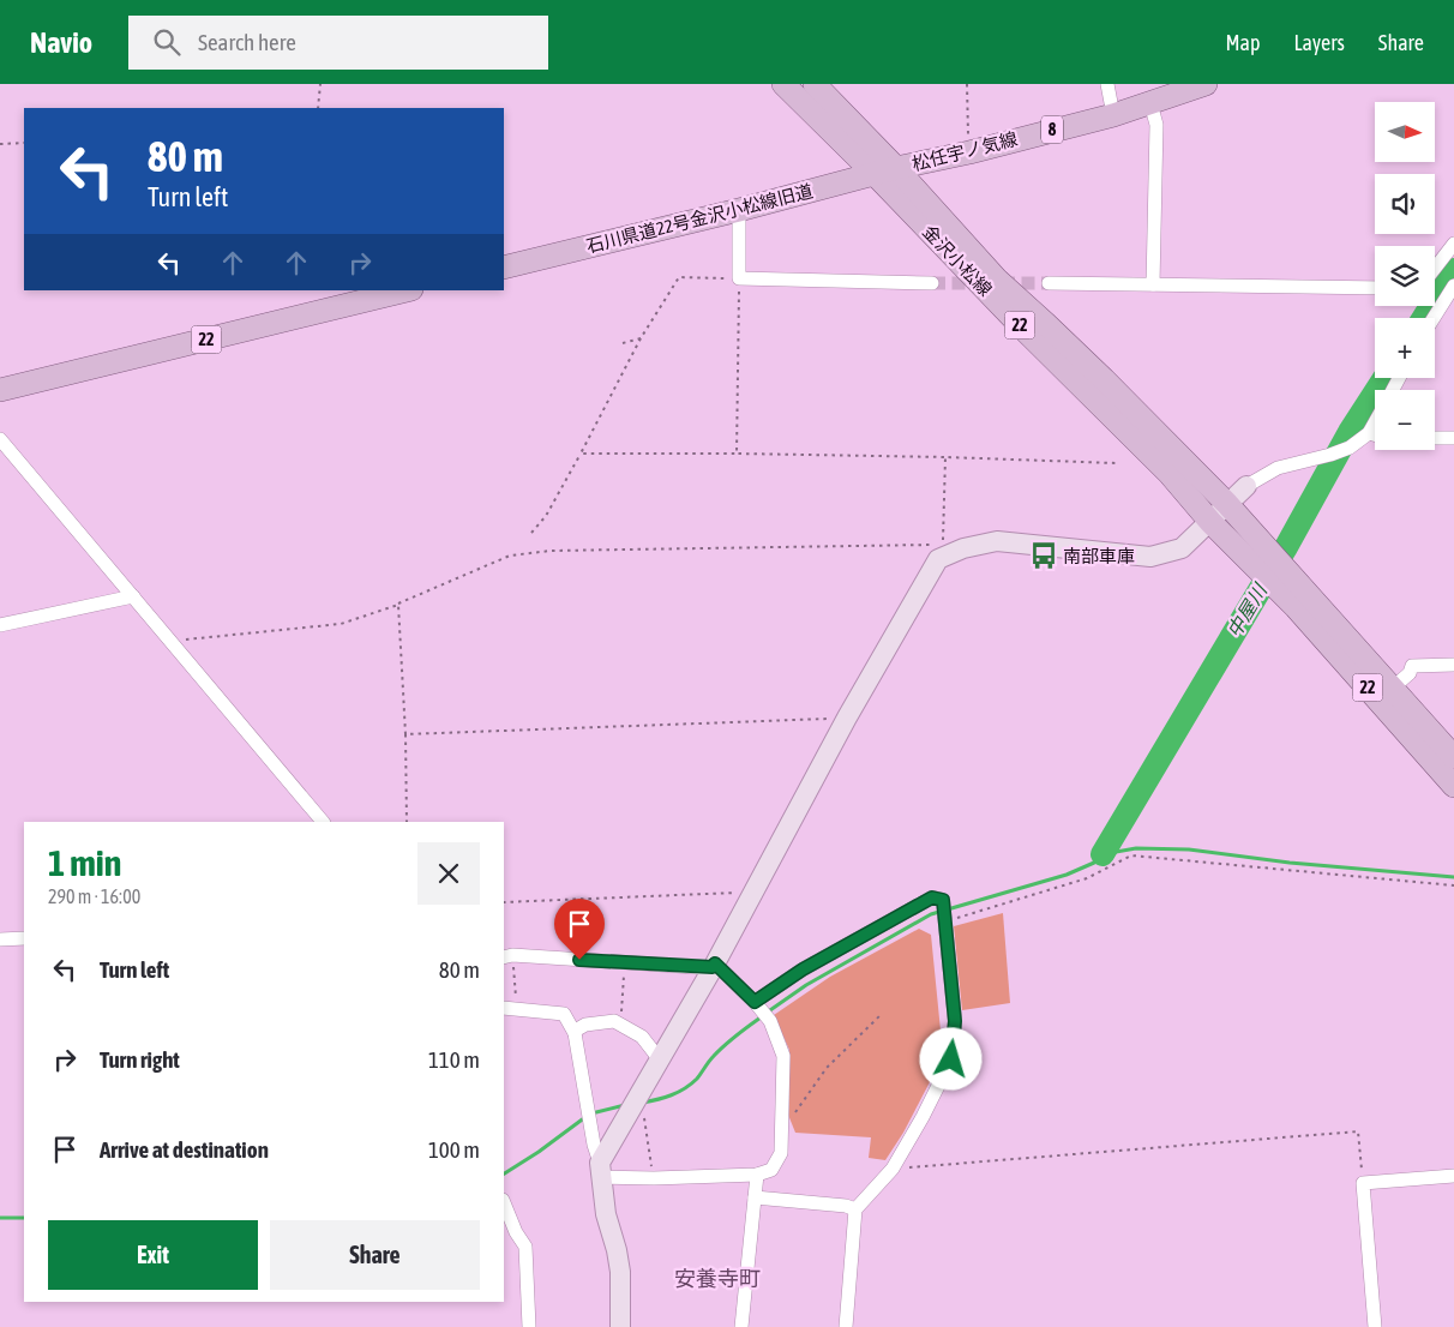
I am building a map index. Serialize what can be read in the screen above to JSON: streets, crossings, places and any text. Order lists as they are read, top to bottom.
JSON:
{
  "streets": {
    "main road": [
      "8",
      "松任宇ノ気線",
      "石川県道22号金沢小松線旧道",
      "金沢小松線",
      "22"
    ]
  },
  "crossings": [
    ["松任宇ノ気線", "石川県道22号金沢小松線旧道"],
    ["松任宇ノ気線", "金沢小松線"],
    ["石川県道22号金沢小松線旧道", "金沢小松線"],
    ["金沢小松線", "22"]
  ],
  "districts": ["安養寺町"],
  "water": ["中屋川"],
  "places": {
    "bus stop": ["南部車庫"]
  },
  "north": "right",
  "page": {
    "header": "Navio",
    "search": "Search here",
    "nav": ["Map", "Layers", "Share"],
    "map_buttons": ["+", "−"],
    "turn": ["80 m", "Turn left"],
    "heading": ["1 min", "290 m · 16:00"],
    "list": [
      {
        "name": "Turn left",
        "value": "80 m"
      },
      {
        "name": "Turn right",
        "value": "110 m"
      },
      {
        "name": "Arrive at destination",
        "value": "100 m"
      }
    ],
    "buttons": ["Exit", "Share"]
  }
}
